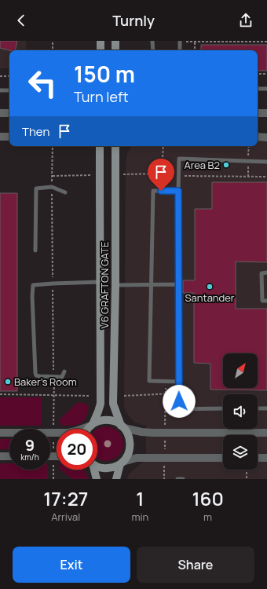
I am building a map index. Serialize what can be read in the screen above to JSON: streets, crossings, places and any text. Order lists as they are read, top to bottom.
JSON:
{
  "streets": {
    "street": ["V6 GRAFTON GATE"]
  },
  "places": ["Area B2", "Santander", "Baker's Room"],
  "north": "top right",
  "page": {
    "header": "Turnly",
    "turn": ["150 m", "Turn left"],
    "then": "Then",
    "speed": "9 km/h",
    "limit": "20",
    "eta": [
      "17:27",
      "Arrival",
      "1",
      "min",
      "160",
      "m"
    ],
    "buttons": ["Exit", "Share"]
  }
}
